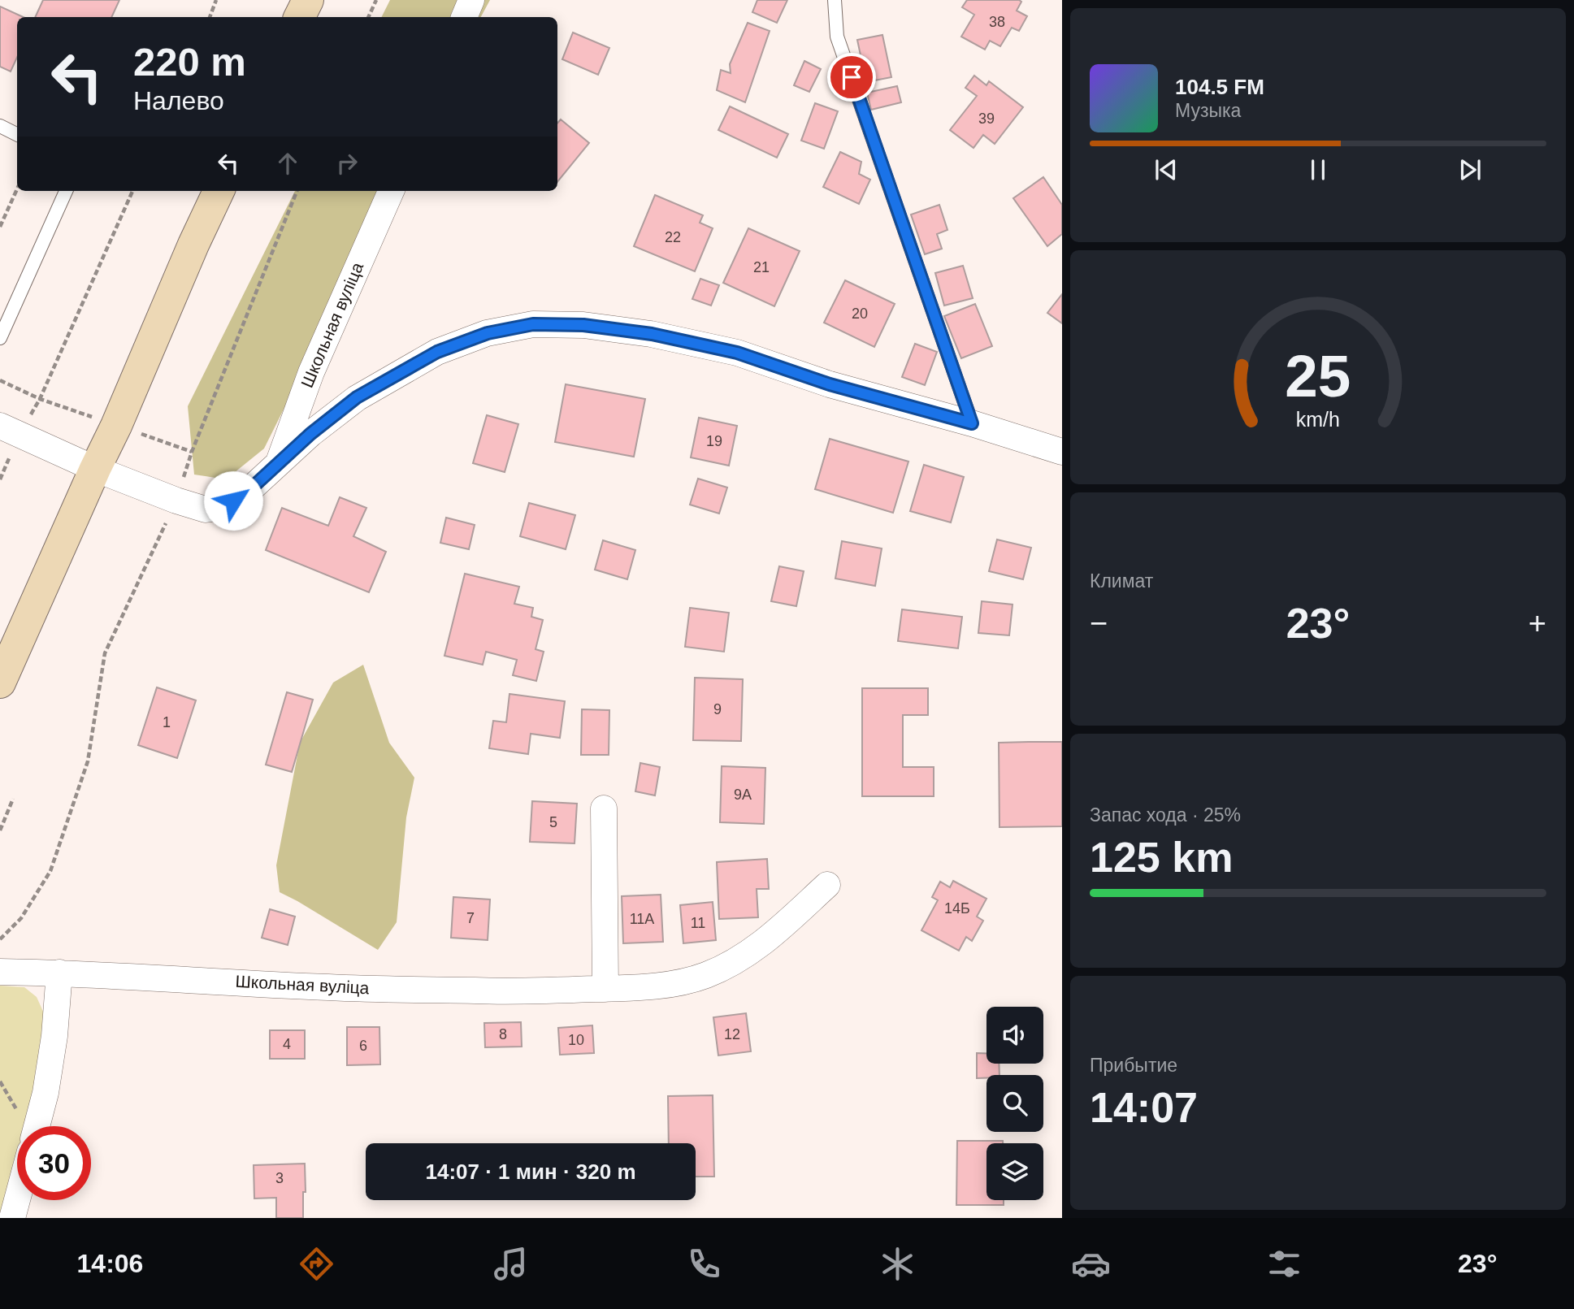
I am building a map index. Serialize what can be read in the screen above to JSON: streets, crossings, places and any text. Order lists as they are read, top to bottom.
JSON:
{
  "streets": {
    "street": ["Школьная вуліца"]
  },
  "house_numbers": [
    "38",
    "39",
    "22",
    "21",
    "20",
    "19",
    "9",
    "1",
    "9А",
    "5",
    "14Б",
    "7",
    "11А",
    "11",
    "8",
    "12",
    "10",
    "4",
    "6",
    "3"
  ],
  "page": {
    "turn": ["220 m", "Налево"],
    "song": ["104.5 FM", "Музыка"],
    "tile": [
      "Климат",
      ["Запас хода · 25%", "125 km"],
      ["Прибытие", "14:07"]
    ],
    "heat": ["−", "23°", "+"],
    "limit": "30",
    "trip": "14:07 · 1 мин · 320 m",
    "tabs": ["14:06", "23°"],
    "gauge": ["25", "km/h"]
  }
}
